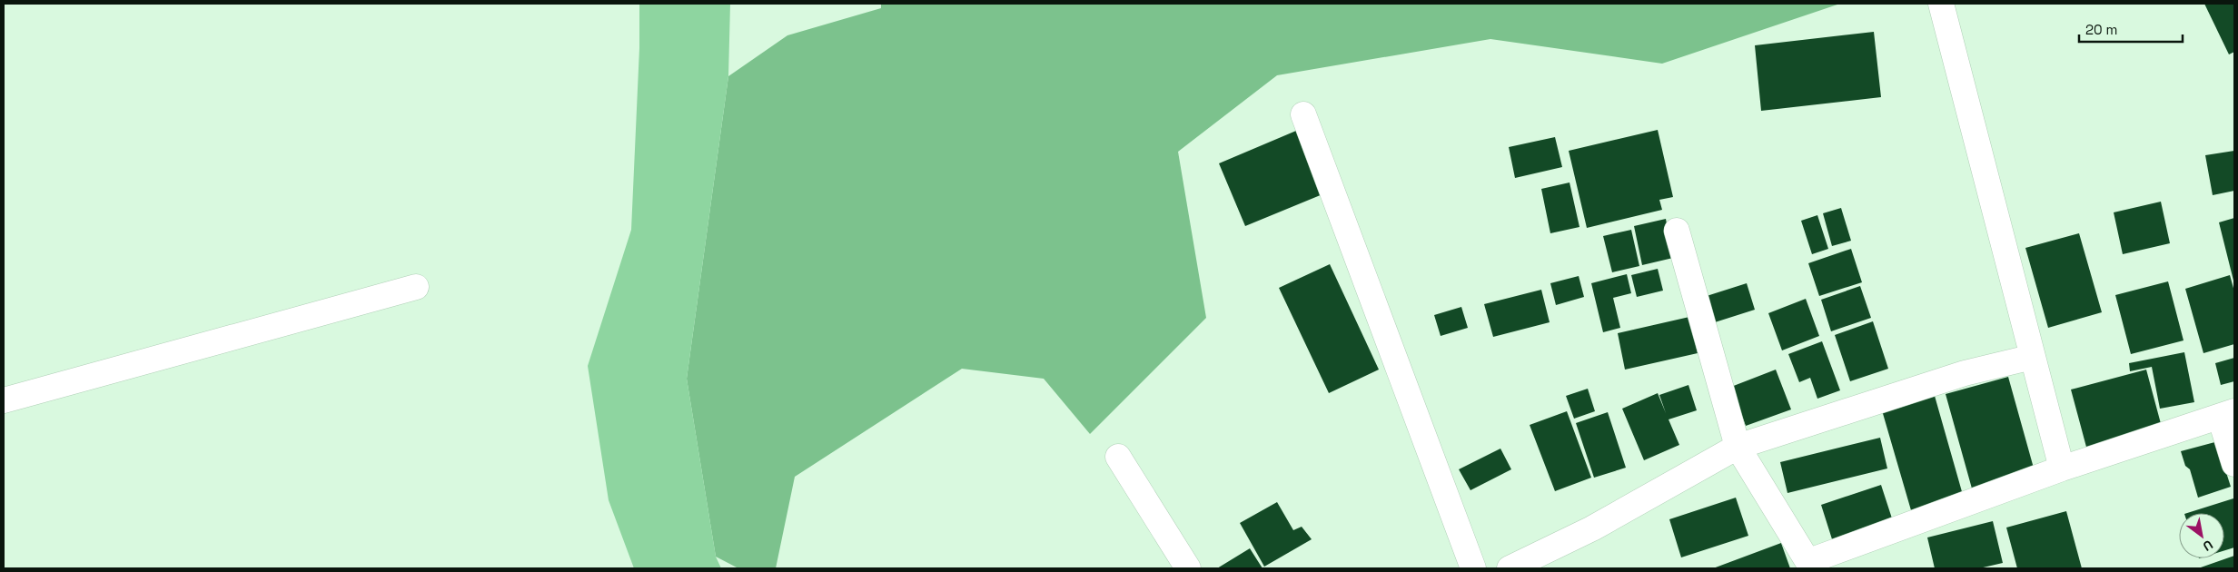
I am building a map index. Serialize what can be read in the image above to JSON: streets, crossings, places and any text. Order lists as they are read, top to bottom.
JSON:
{
  "scale_bar": "20 m",
  "north": "bottom right"
}
